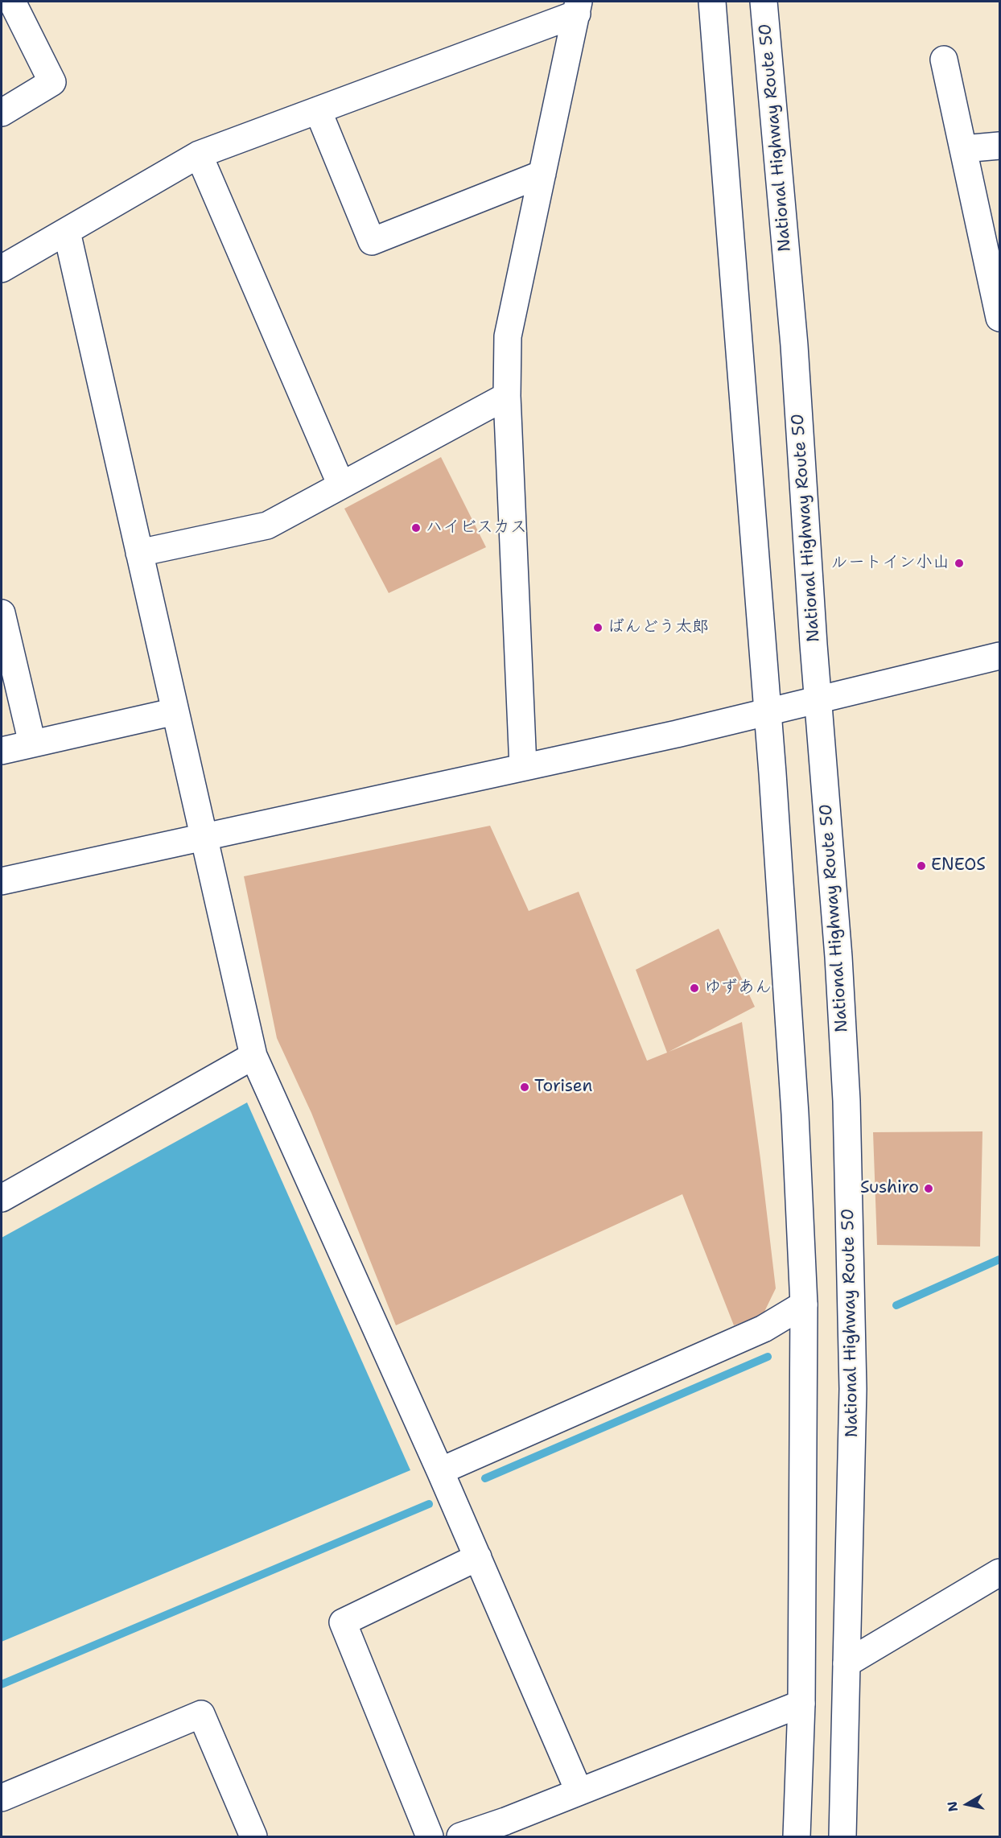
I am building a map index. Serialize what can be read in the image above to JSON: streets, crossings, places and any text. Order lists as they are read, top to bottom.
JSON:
{
  "streets": {
    "main road": ["National Highway Route 50"]
  },
  "places": [
    "ハイビスカス",
    "ルートイン小山",
    "ばんどう太郎",
    "ENEOS",
    "ゆずあん",
    "Torisen",
    "Sushiro"
  ],
  "north": "left"
}
